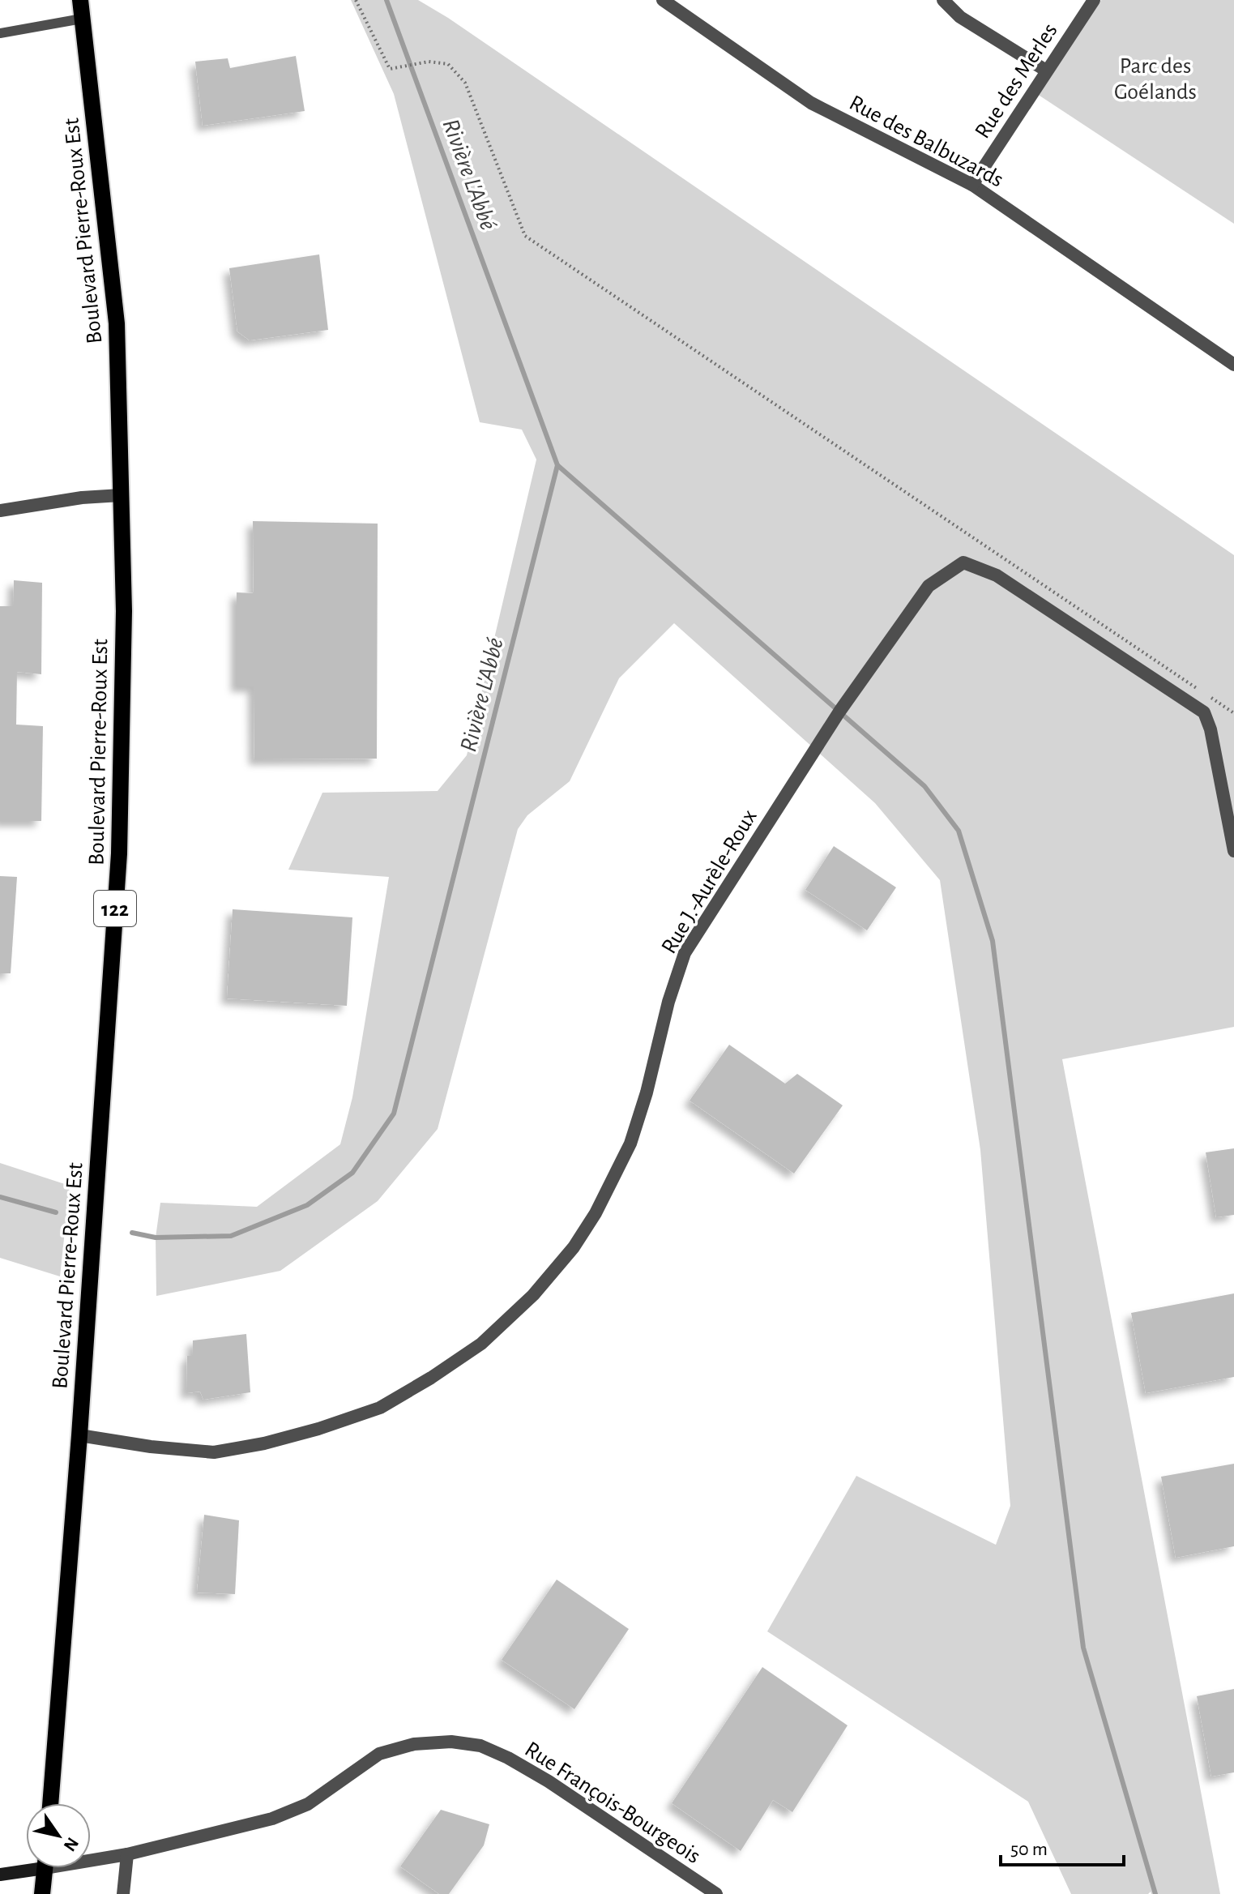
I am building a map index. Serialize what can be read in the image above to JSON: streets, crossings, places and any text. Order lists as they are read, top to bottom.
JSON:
{
  "streets": {
    "main road": ["Boulevard Pierre-Roux Est", "122"],
    "street": [
      "Rue des Merles",
      "Rue des Balbuzards",
      "Rue J.-Aurèle-Roux",
      "Rue François-Bourgeois"
    ]
  },
  "crossings": [
    ["Rue des Merles", "Rue des Balbuzards"],
    ["Boulevard Pierre-Roux Est", "Rue J.-Aurèle-Roux"]
  ],
  "water": ["Rivière L'Abbé"],
  "parks": ["Parc des Goélands"],
  "scale_bar": "50 m",
  "north": "bottom right"
}
